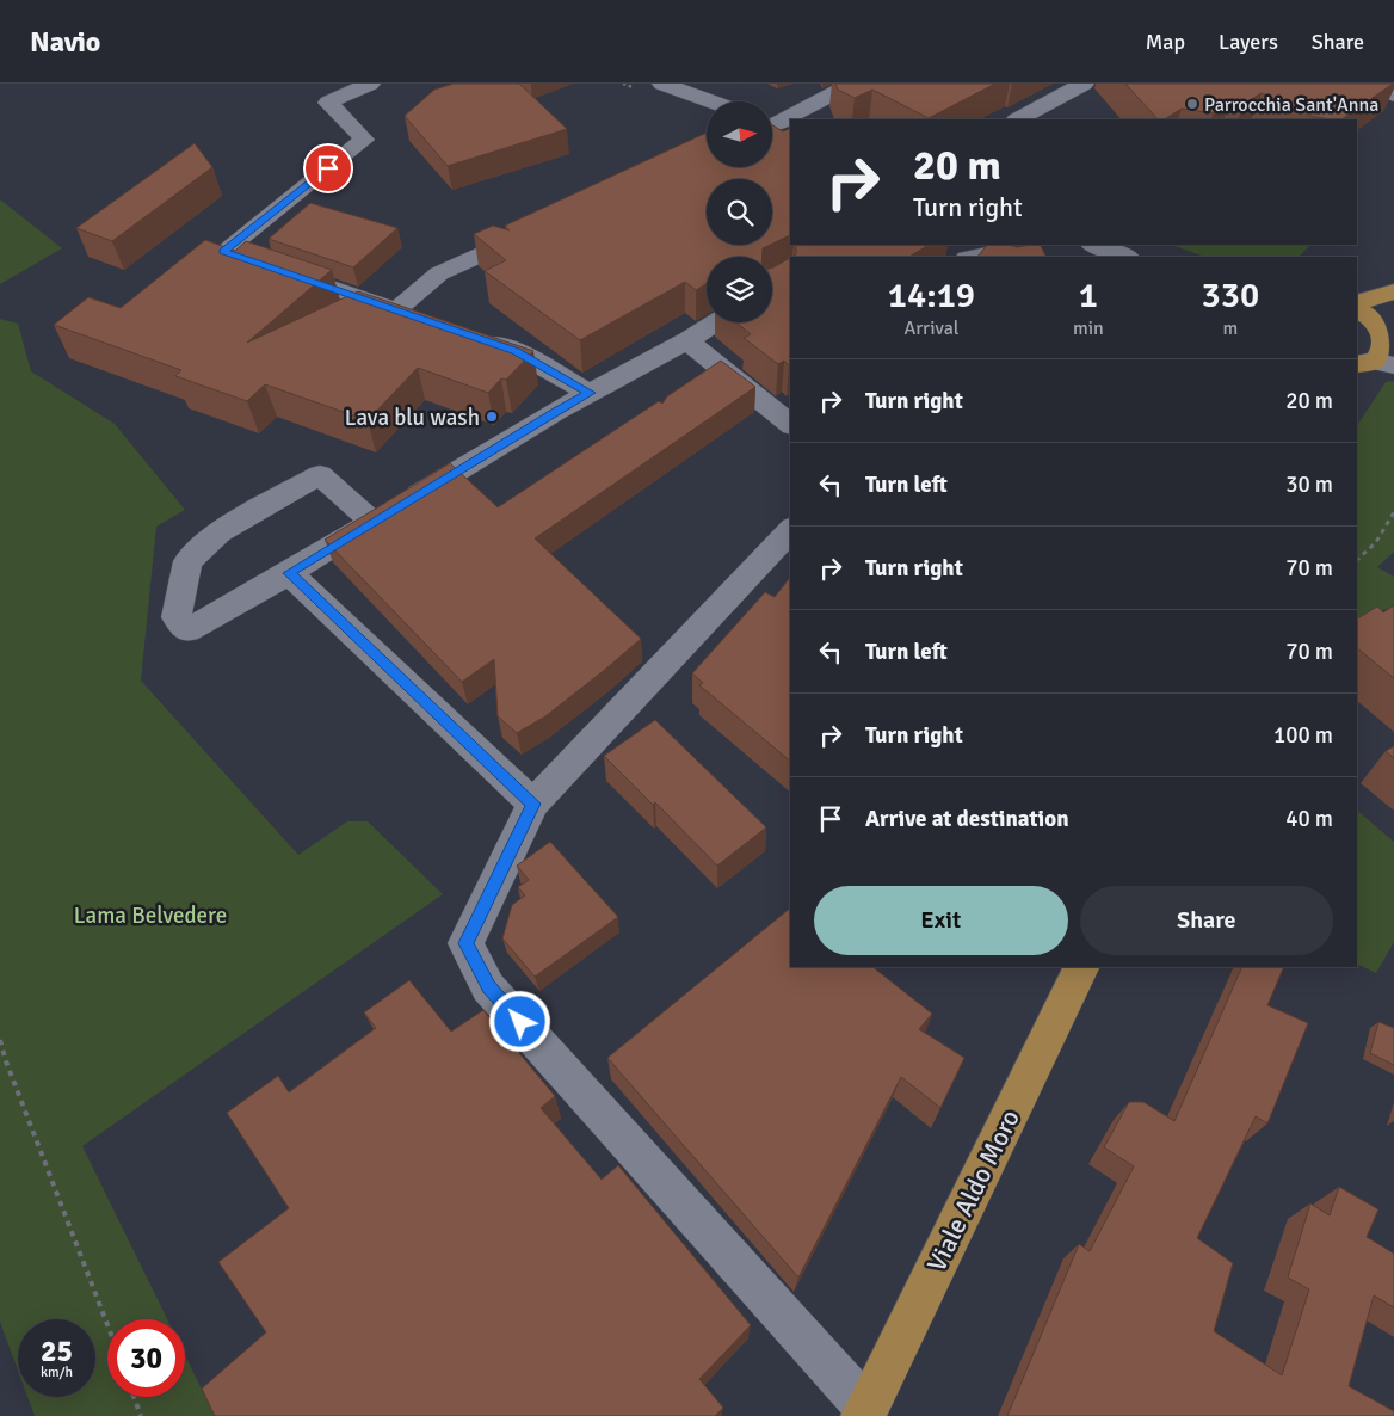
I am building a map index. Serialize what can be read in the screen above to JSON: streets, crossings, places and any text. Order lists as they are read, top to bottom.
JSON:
{
  "streets": {
    "main road": ["Viale Aldo Moro"]
  },
  "parks": ["Lama Belvedere"],
  "places": ["Parrocchia Sant'Anna", "Lava blu wash"],
  "north": "right",
  "page": {
    "header": "Navio",
    "nav": ["Map", "Layers", "Share"],
    "turn": ["20 m", "Turn right"],
    "eta": [
      "14:19",
      "Arrival",
      "1",
      "min",
      "330",
      "m"
    ],
    "list": [
      {
        "name": "Turn right",
        "value": "20 m"
      },
      {
        "name": "Turn left",
        "value": "30 m"
      },
      {
        "name": "Turn right",
        "value": "70 m"
      },
      {
        "name": "Turn left",
        "value": "70 m"
      },
      {
        "name": "Turn right",
        "value": "100 m"
      },
      {
        "name": "Arrive at destination",
        "value": "40 m"
      }
    ],
    "buttons": ["Exit", "Share"],
    "speed": "25 km/h",
    "limit": "30"
  }
}
